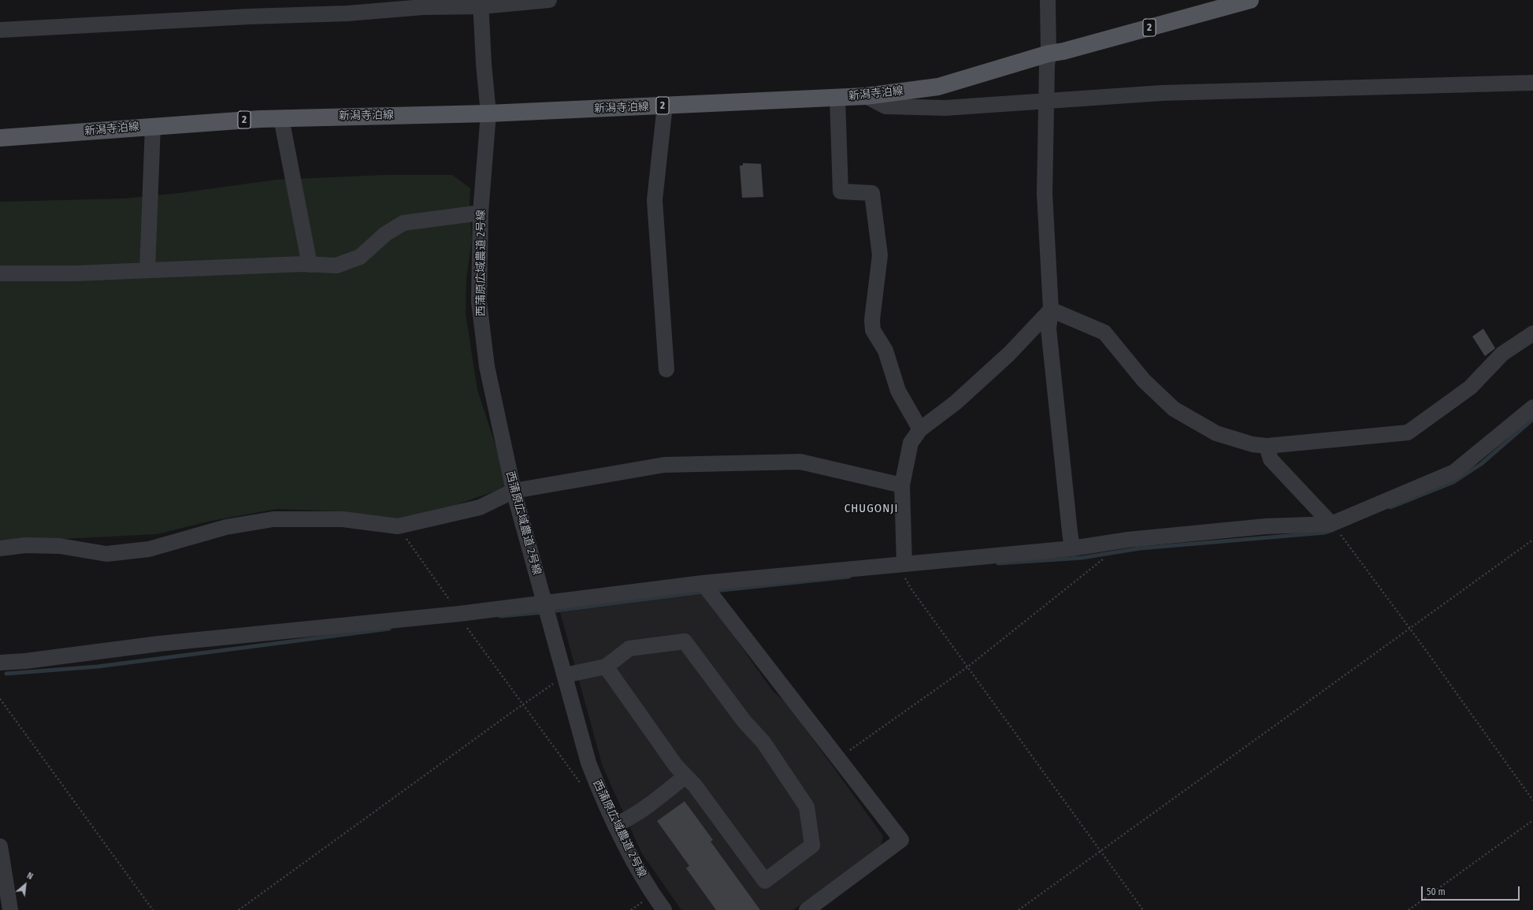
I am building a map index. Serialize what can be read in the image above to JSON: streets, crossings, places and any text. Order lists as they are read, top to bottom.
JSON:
{
  "streets": {
    "main road": ["2", "新潟寺泊線"],
    "street": ["西蒲原広域農道 2号線"]
  },
  "crossings": [
    ["新潟寺泊線", "西蒲原広域農道 2号線"]
  ],
  "districts": ["CHUGONJI"],
  "scale_bar": "50 m",
  "north": "top right"
}
